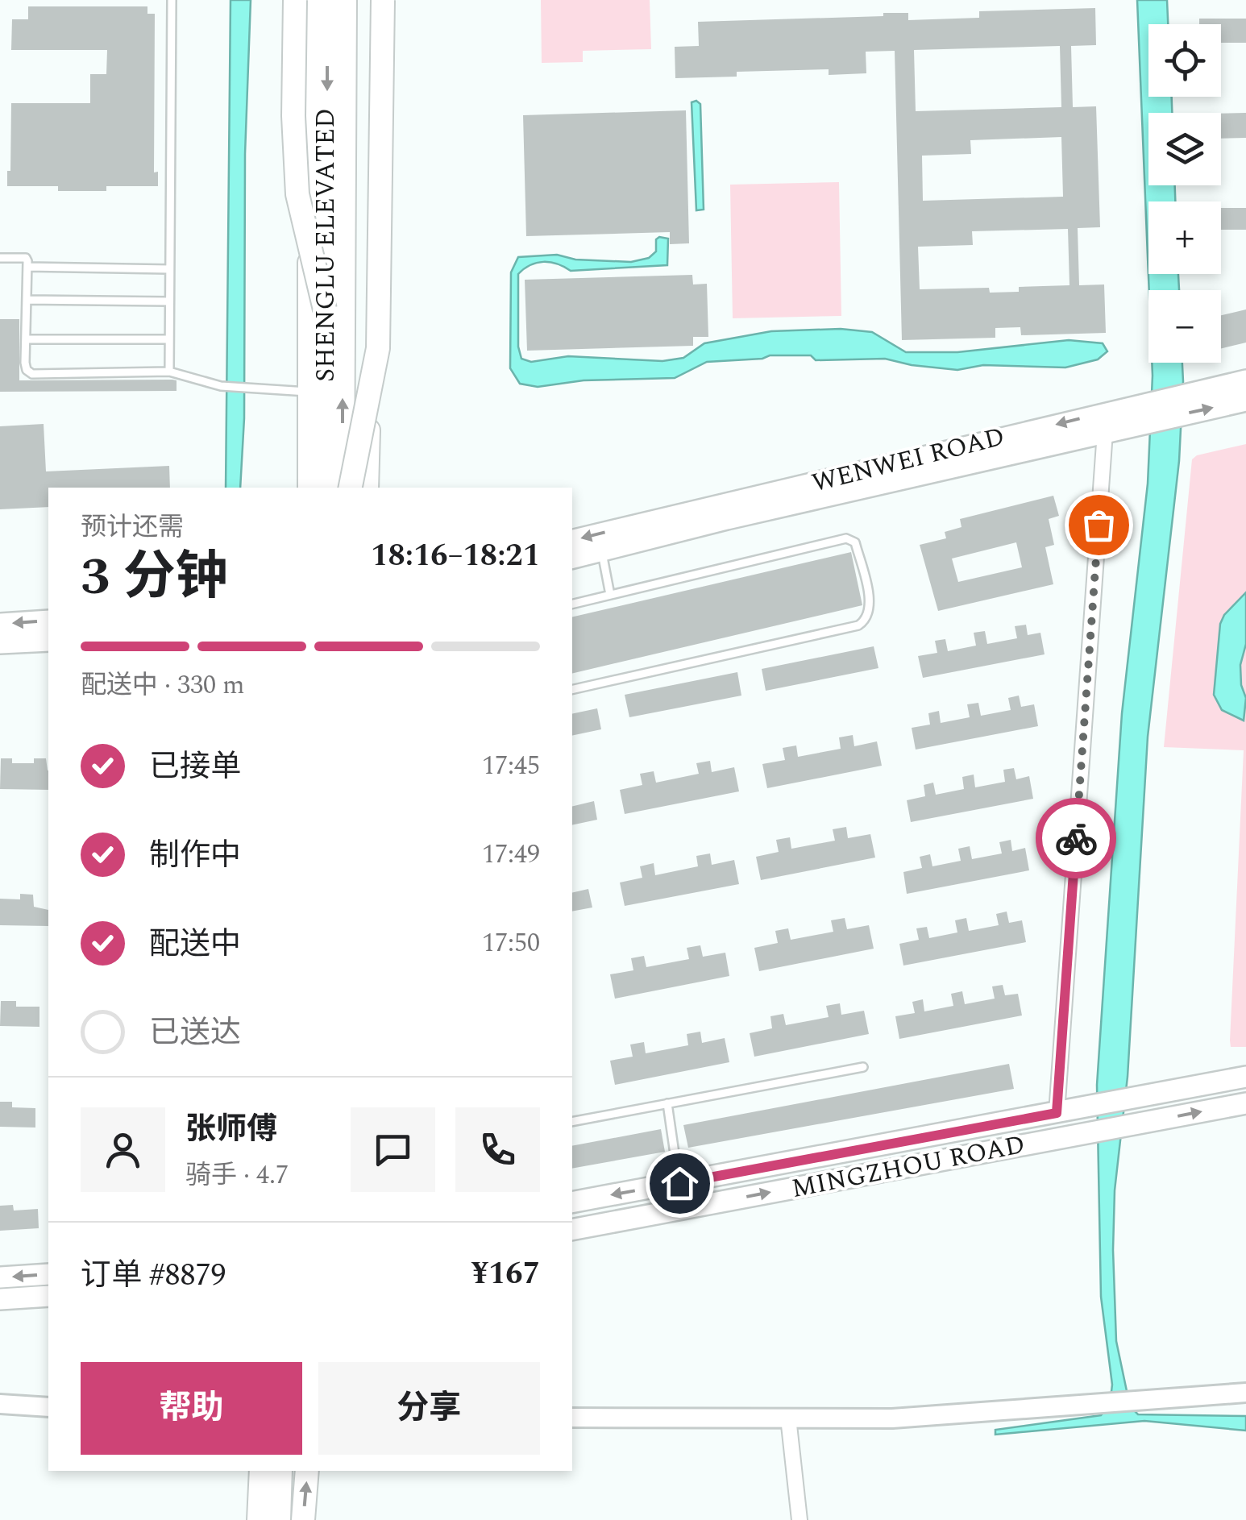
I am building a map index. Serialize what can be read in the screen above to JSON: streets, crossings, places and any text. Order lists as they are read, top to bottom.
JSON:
{
  "streets": {
    "main road": ["SHENGLU ELEVATED", "WENWEI ROAD", "MINGZHOU ROAD"]
  },
  "page": {
    "map_buttons": ["+", "−"],
    "heading": ["3 分钟", "预计还需", "18:16–18:21"],
    "panel": [
      "张师傅",
      "骑手 · 4.7",
      "订单 #8879",
      "¥167"
    ],
    "bar": "配送中 · 330 m",
    "list": [
      ["已接单", "17:45"],
      ["制作中", "17:49"],
      ["配送中", "17:50"],
      "已送达"
    ],
    "buttons": ["帮助", "分享"]
  }
}
